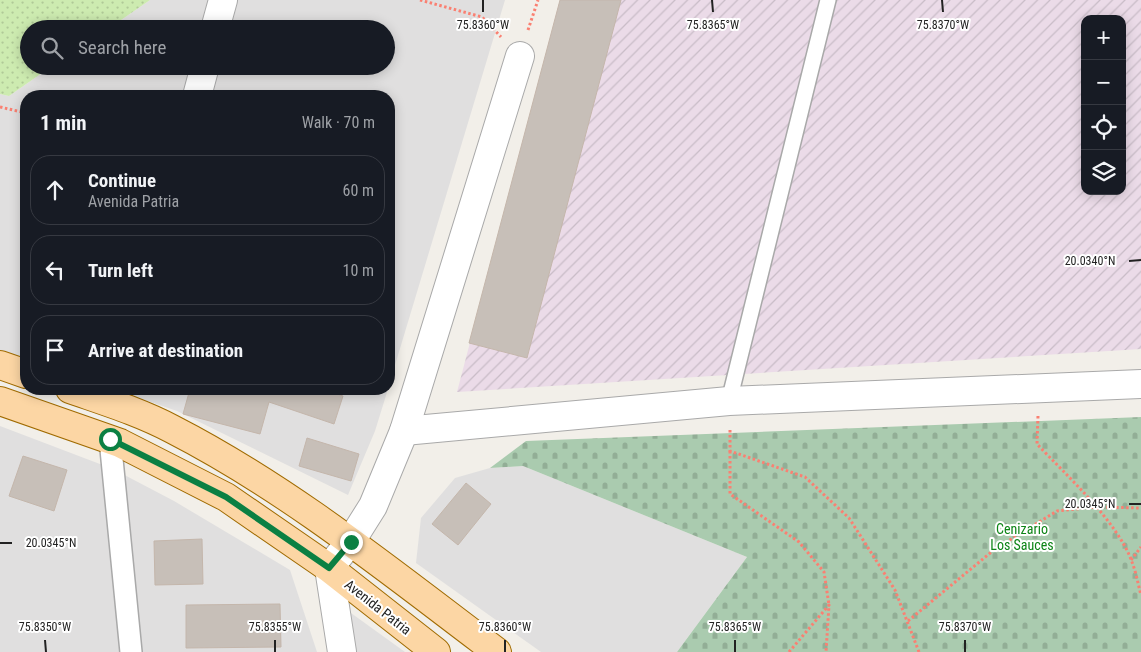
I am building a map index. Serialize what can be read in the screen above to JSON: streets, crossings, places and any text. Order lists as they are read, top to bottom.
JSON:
{
  "streets": {
    "main road": ["Avenida Patria"]
  },
  "parks": ["Cenizario Los Sauces"],
  "page": {
    "map_buttons": ["+", "−"],
    "search": "Search here",
    "heading": ["1 min", "Walk · 70 m"],
    "list": [
      ["Continue", "Avenida Patria", "60 m"],
      ["Turn left", "10 m"],
      "Arrive at destination"
    ]
  },
  "coordinates": [
    "75.8360°W",
    "75.8365°W",
    "75.8370°W",
    "20.0340°N",
    "20.0345°N",
    "75.8350°W",
    "75.8355°W"
  ]
}
